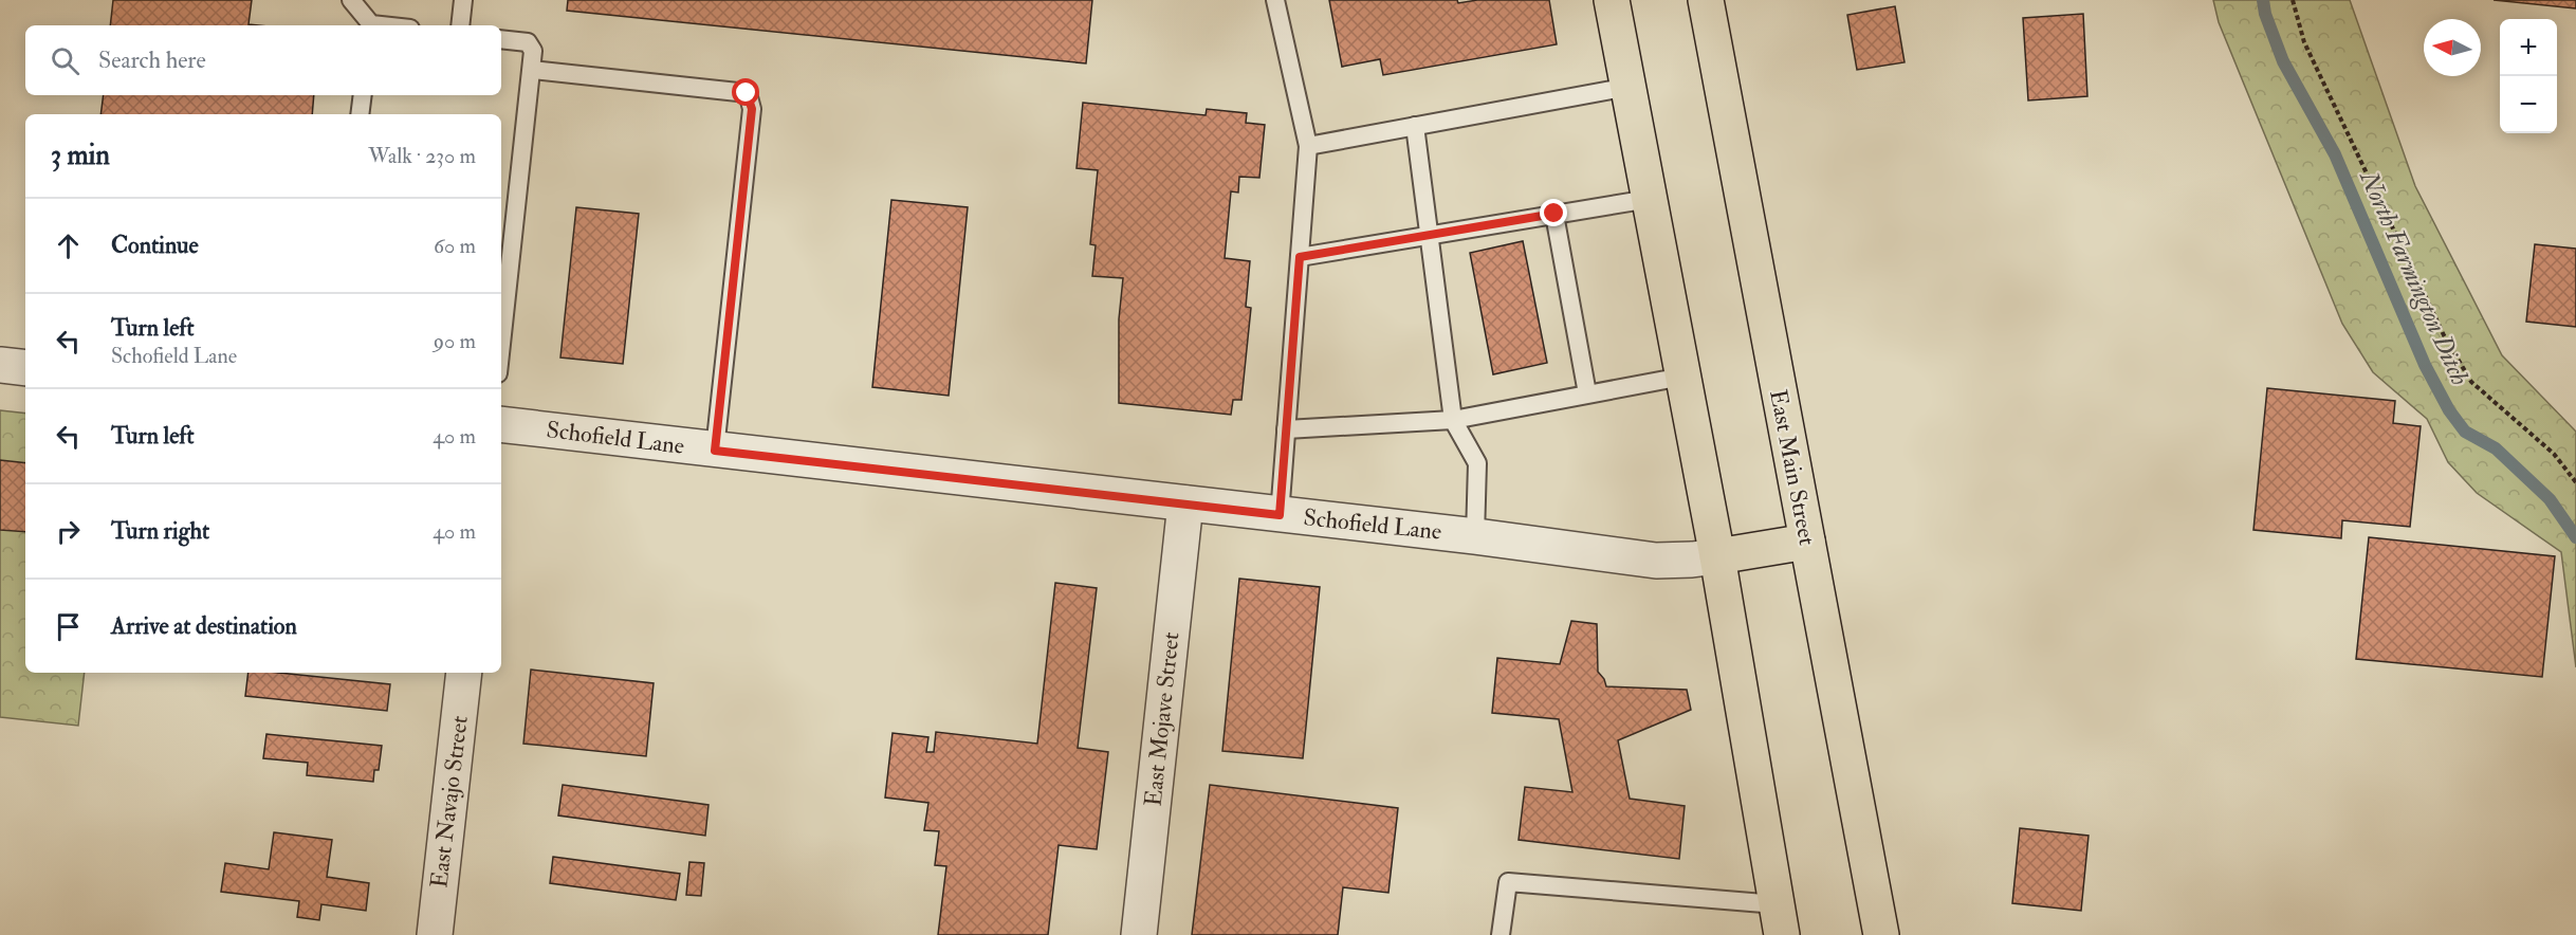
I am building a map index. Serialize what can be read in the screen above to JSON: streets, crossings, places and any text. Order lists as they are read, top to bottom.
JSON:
{
  "streets": {
    "main road": ["East Main Street"],
    "street": ["Schofield Lane", "East Mojave Street", "East Navajo Street"]
  },
  "crossings": [
    ["Schofield Lane", "East Mojave Street"]
  ],
  "water": ["North Farmington Ditch"],
  "north": "left",
  "page": {
    "map_buttons": ["+", "−"],
    "search": "Search here",
    "heading": ["3 min", "Walk · 230 m"],
    "list": [
      ["Continue", "60 m"],
      ["Turn left", "Schofield Lane", "90 m"],
      ["Turn left", "40 m"],
      ["Turn right", "40 m"],
      "Arrive at destination"
    ]
  }
}
